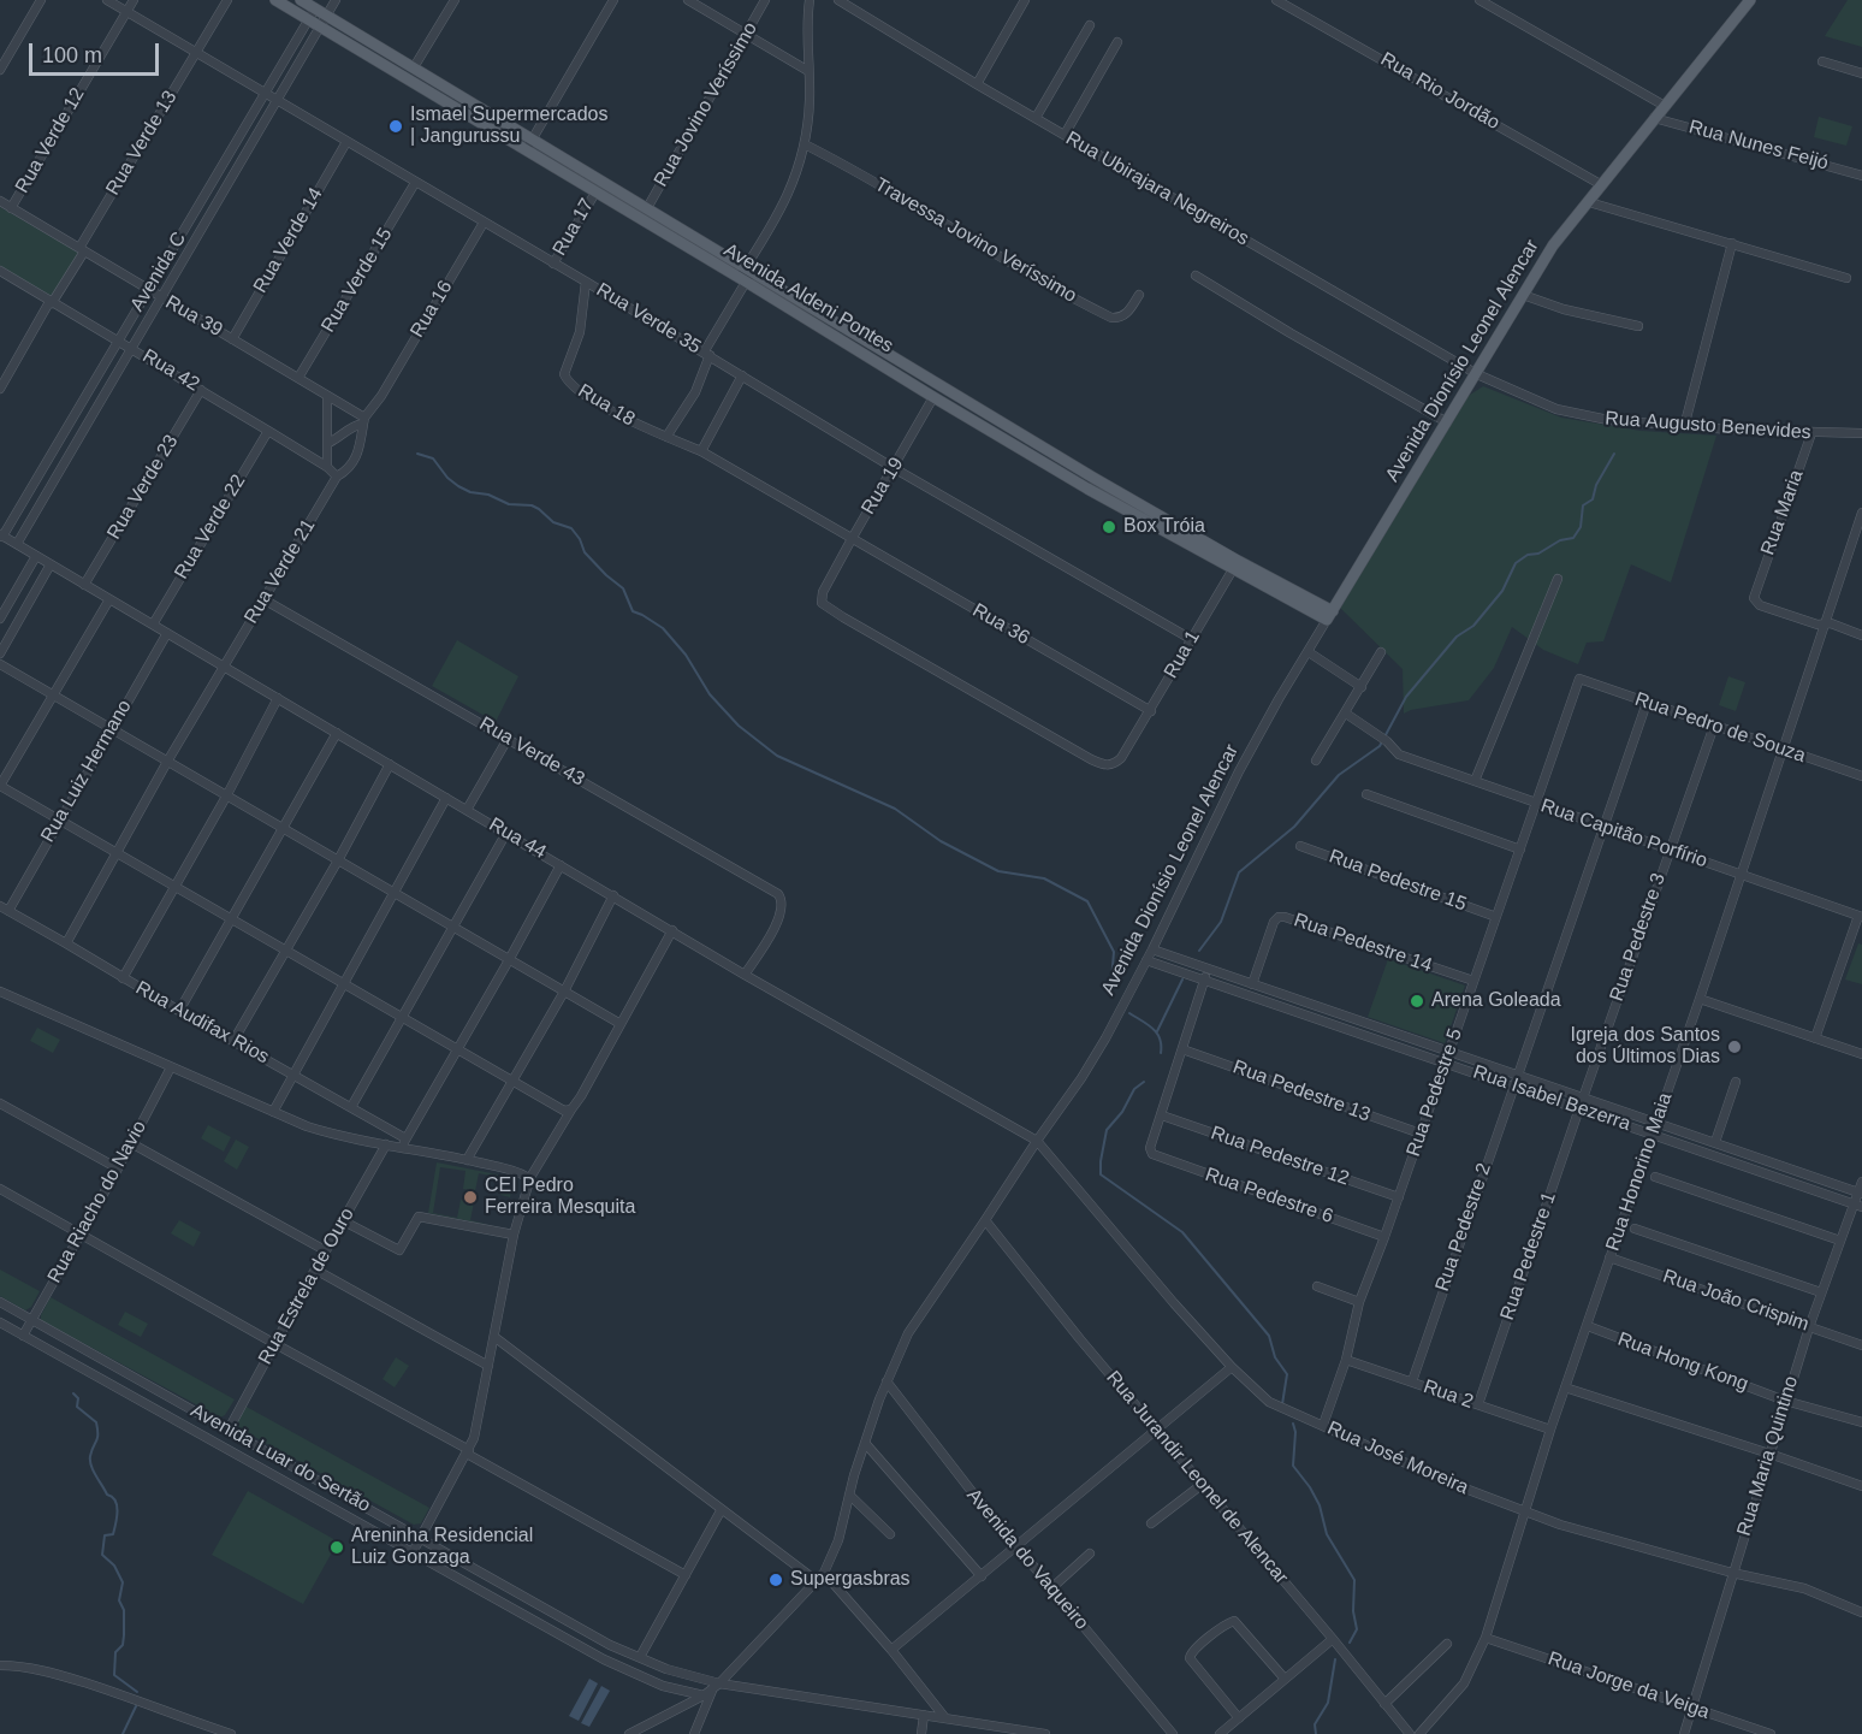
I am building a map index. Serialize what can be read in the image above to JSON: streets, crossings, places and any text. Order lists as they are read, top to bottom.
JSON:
{
  "streets": {
    "main road": ["Avenida Aldeni Pontes", "Avenida Dionísio Leonel Alencar"],
    "street": [
      "Rua Rio Jordão",
      "Rua Jovino Veríssimo",
      "Rua Verde 12",
      "Rua Verde 13",
      "Rua Nunes Feijó",
      "Rua Ubirajara Negreiros",
      "Rua 17",
      "Rua Verde 14",
      "Travessa Jovino Veríssimo",
      "Avenida C",
      "Rua Verde 15",
      "Rua 16",
      "Rua 39",
      "Rua Verde 35",
      "Rua 42",
      "Rua 18",
      "Rua Augusto Benevides",
      "Rua 19",
      "Rua Verde 23",
      "Rua Maria",
      "Rua Verde 22",
      "Rua Verde 21",
      "Rua 36",
      "Rua 1",
      "Rua Pedro de Souza",
      "Rua Verde 43",
      "Rua Luiz Hermano",
      "Rua Capitão Porfírio",
      "Rua 44",
      "Rua Pedestre 15",
      "Rua Pedestre 3",
      "Rua Pedestre 14",
      "Rua Audifax Rios",
      "Rua Pedestre 13",
      "Rua Pedestre 5",
      "Rua Isabel Bezerra",
      "Rua Pedestre 12",
      "Rua Honorino Maia",
      "Rua Pedestre 6",
      "Rua Riacho do Navio",
      "Rua Pedestre 2",
      "Rua Pedestre 1",
      "Rua Estrela de Ouro",
      "Rua João Crispim",
      "Rua Hong Kong",
      "Rua 2",
      "Rua Maria Quintino",
      "Avenida Luar do Sertão",
      "Rua José Moreira",
      "Rua Jurandir Leonel de Alencar",
      "Avenida do Vaqueiro",
      "Rua Jorge da Veiga"
    ]
  },
  "crossings": [
    ["Rua Rio Jordão", "Avenida Dionísio Leonel Alencar"],
    ["Rua Jovino Veríssimo", "Avenida Aldeni Pontes"],
    ["Rua Verde 12", "Rua 39"],
    ["Rua Verde 12", "Rua Verde 35"],
    ["Rua Verde 13", "Rua 39"],
    ["Rua Verde 13", "Rua Verde 35"],
    ["Rua Verde 13", "Rua 42"],
    ["Rua Nunes Feijó", "Avenida Dionísio Leonel Alencar"],
    ["Rua Ubirajara Negreiros", "Avenida Dionísio Leonel Alencar"],
    ["Rua Ubirajara Negreiros", "Rua Augusto Benevides"],
    ["Rua 17", "Avenida Aldeni Pontes"],
    ["Rua 17", "Rua Verde 35"],
    ["Rua Verde 14", "Rua 39"],
    ["Rua Verde 14", "Rua Verde 35"],
    ["Avenida C", "Avenida Aldeni Pontes"],
    ["Avenida C", "Rua 39"],
    ["Avenida C", "Rua Verde 35"],
    ["Avenida C", "Rua 42"],
    ["Avenida C", "Rua 44"],
    ["Rua Verde 15", "Rua 39"],
    ["Rua Verde 15", "Rua Verde 35"],
    ["Avenida Aldeni Pontes", "Avenida Dionísio Leonel Alencar"],
    ["Avenida Aldeni Pontes", "Rua 19"],
    ["Avenida Aldeni Pontes", "Rua 1"],
    ["Rua 16", "Rua 39"],
    ["Rua 16", "Rua Verde 35"],
    ["Rua Verde 35", "Rua 18"],
    ["Rua Verde 35", "Rua 19"],
    ["Rua Verde 35", "Rua 1"],
    ["Avenida Dionísio Leonel Alencar", "Rua Augusto Benevides"],
    ["Avenida Dionísio Leonel Alencar", "Rua 44"],
    ["Avenida Dionísio Leonel Alencar", "Rua Isabel Bezerra"],
    ["Avenida Dionísio Leonel Alencar", "Avenida Luar do Sertão"],
    ["Avenida Dionísio Leonel Alencar", "Rua José Moreira"],
    ["Avenida Dionísio Leonel Alencar", "Rua Jurandir Leonel de Alencar"],
    ["Avenida Dionísio Leonel Alencar", "Avenida do Vaqueiro"],
    ["Rua 42", "Rua Verde 23"],
    ["Rua 42", "Rua Verde 22"],
    ["Rua 42", "Rua Verde 21"],
    ["Rua 18", "Rua 19"],
    ["Rua 18", "Rua 36"],
    ["Rua Augusto Benevides", "Rua Maria"],
    ["Rua 19", "Rua 36"],
    ["Rua 19", "Rua 1"],
    ["Rua Verde 23", "Rua 44"],
    ["Rua Maria", "Rua Honorino Maia"],
    ["Rua Verde 22", "Rua 44"],
    ["Rua Verde 21", "Rua Verde 43"],
    ["Rua Verde 21", "Rua 44"],
    ["Rua Verde 21", "Rua Audifax Rios"],
    ["Rua 36", "Rua 1"],
    ["Rua Pedro de Souza", "Rua Pedestre 3"],
    ["Rua Pedro de Souza", "Rua Pedestre 5"],
    ["Rua Pedro de Souza", "Rua Honorino Maia"],
    ["Rua Pedro de Souza", "Rua Pedestre 2"],
    ["Rua Verde 43", "Rua 44"],
    ["Rua Luiz Hermano", "Rua 44"],
    ["Rua Luiz Hermano", "Rua Audifax Rios"],
    ["Rua Capitão Porfírio", "Rua Pedestre 3"],
    ["Rua Capitão Porfírio", "Rua Pedestre 5"],
    ["Rua Capitão Porfírio", "Rua Honorino Maia"],
    ["Rua Capitão Porfírio", "Rua Pedestre 2"],
    ["Rua 44", "Rua José Moreira"],
    ["Rua Pedestre 15", "Rua Pedestre 5"],
    ["Rua Pedestre 3", "Rua Isabel Bezerra"],
    ["Rua Pedestre 3", "Rua Pedestre 1"],
    ["Rua Pedestre 14", "Rua Pedestre 5"],
    ["Rua Pedestre 14", "Rua Isabel Bezerra"],
    ["Rua Pedestre 13", "Rua Pedestre 5"],
    ["Rua Pedestre 5", "Rua Isabel Bezerra"],
    ["Rua Pedestre 5", "Rua Pedestre 12"],
    ["Rua Pedestre 5", "Rua Pedestre 6"],
    ["Rua Pedestre 5", "Rua 2"],
    ["Rua Pedestre 5", "Rua José Moreira"],
    ["Rua Isabel Bezerra", "Rua Honorino Maia"],
    ["Rua Isabel Bezerra", "Rua Pedestre 2"],
    ["Rua Isabel Bezerra", "Rua Pedestre 1"],
    ["Rua Isabel Bezerra", "Rua Maria Quintino"],
    ["Rua Pedestre 12", "Rua Pedestre 6"],
    ["Rua Honorino Maia", "Rua João Crispim"],
    ["Rua Honorino Maia", "Rua Hong Kong"],
    ["Rua Honorino Maia", "Rua 2"],
    ["Rua Honorino Maia", "Rua José Moreira"],
    ["Rua Honorino Maia", "Rua Jorge da Veiga"],
    ["Rua Riacho do Navio", "Avenida Luar do Sertão"],
    ["Rua Pedestre 2", "Rua 2"],
    ["Rua Pedestre 1", "Rua 2"],
    ["Rua Estrela de Ouro", "Avenida Luar do Sertão"],
    ["Rua João Crispim", "Rua Maria Quintino"],
    ["Rua Hong Kong", "Rua Maria Quintino"],
    ["Rua Maria Quintino", "Rua José Moreira"],
    ["Rua Maria Quintino", "Rua Jorge da Veiga"]
  ],
  "places": [
    "Ismael Supermercados | Jangurussu",
    "Box Tróia",
    "Arena Goleada",
    "Igreja dos Santos dos Últimos Dias",
    "CEI Pedro Ferreira Mesquita",
    "Areninha Residencial Luiz Gonzaga",
    "Supergasbras"
  ],
  "scale_bar": "100 m"
}
